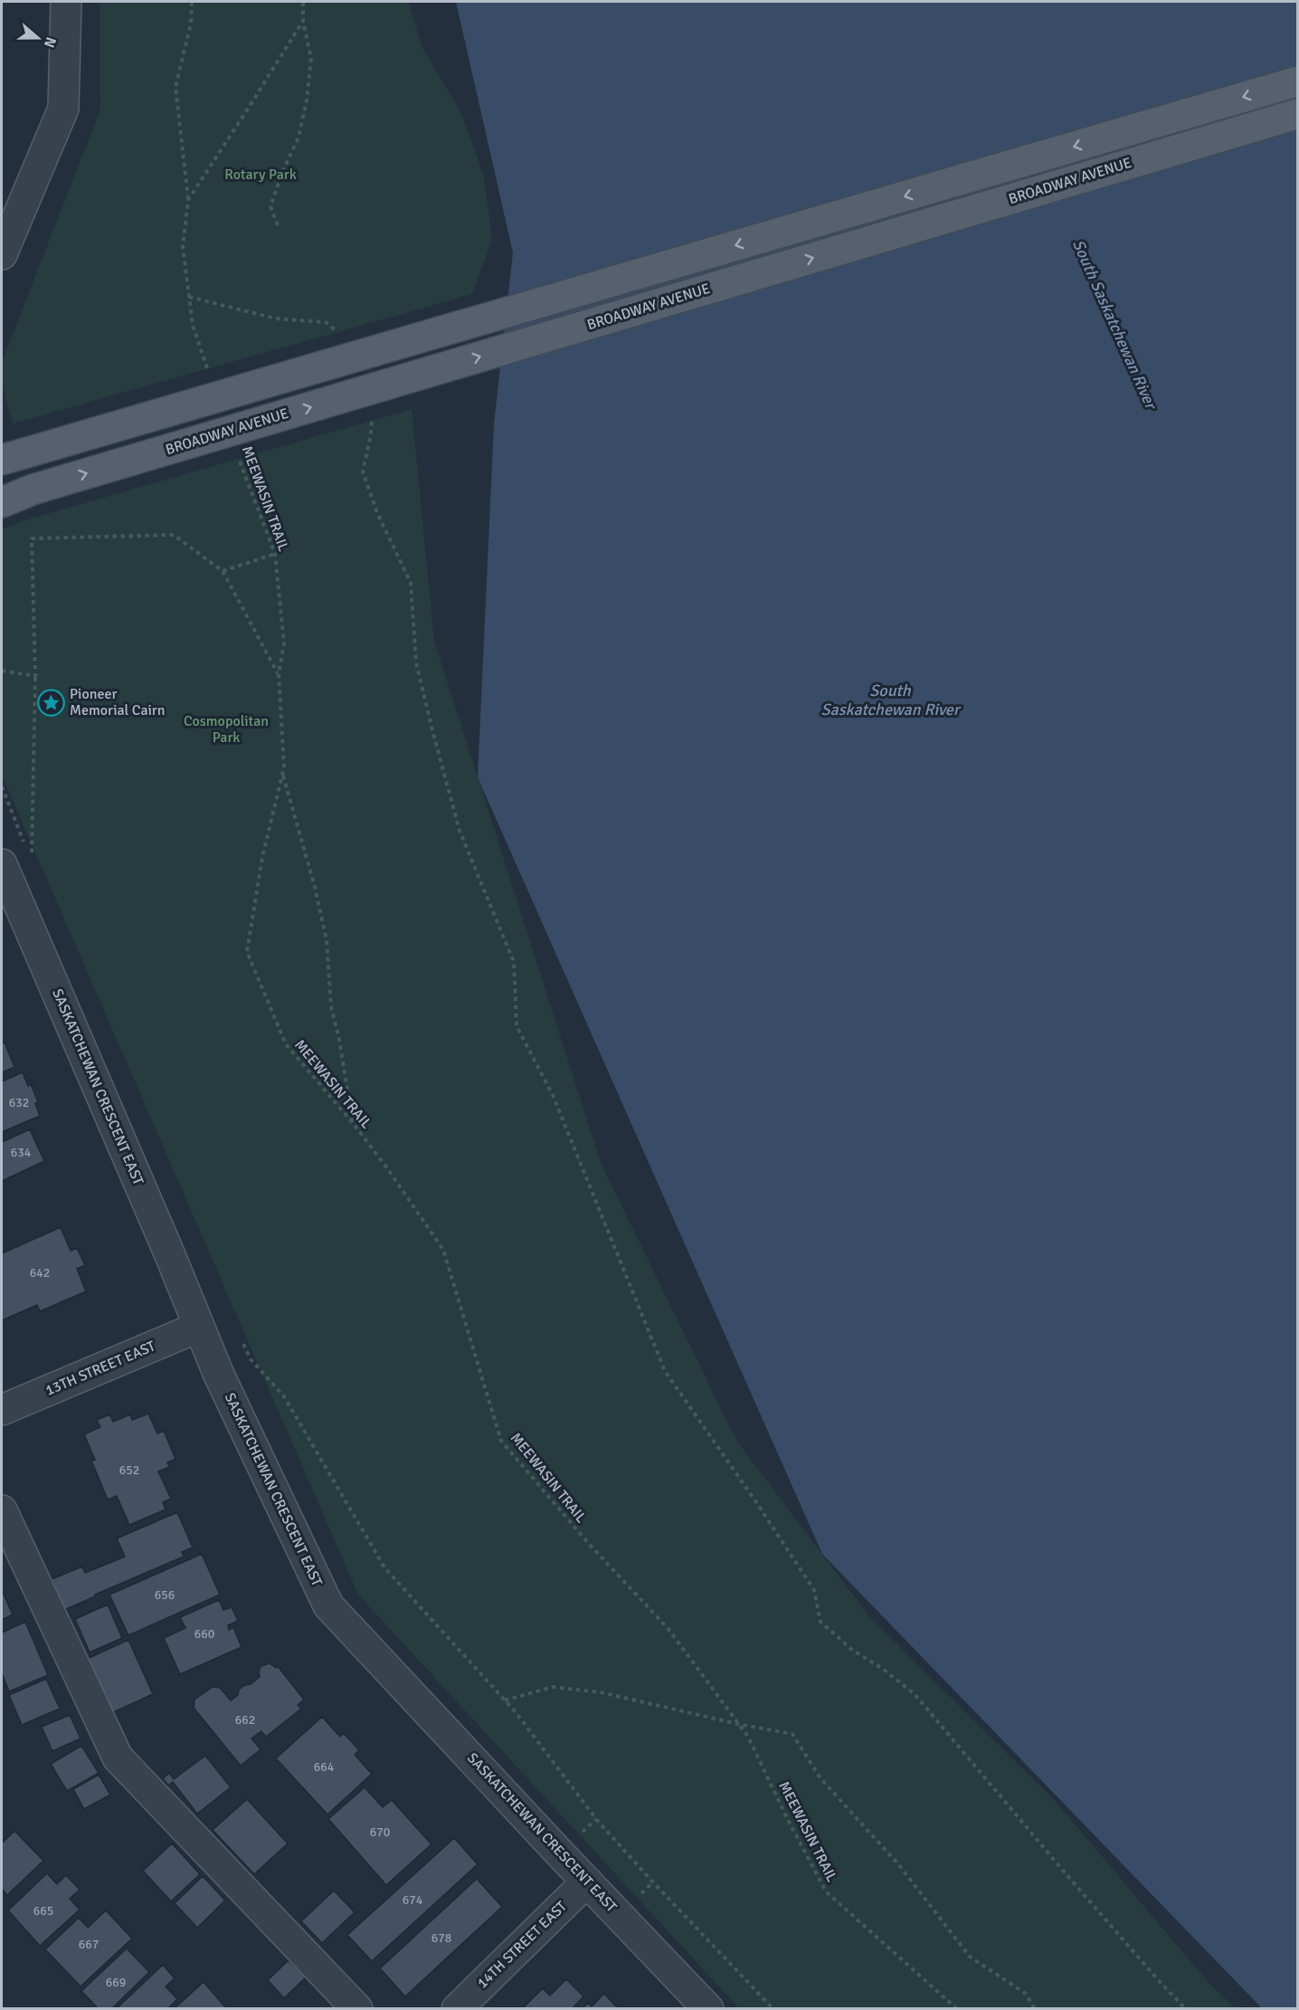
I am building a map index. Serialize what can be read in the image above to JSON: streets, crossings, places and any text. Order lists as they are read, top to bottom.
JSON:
{
  "streets": {
    "main road": ["BROADWAY AVENUE"],
    "street": ["SASKATCHEWAN CRESCENT EAST", "13TH STREET EAST", "14TH STREET EAST"],
    "path": ["MEEWASIN TRAIL"]
  },
  "crossings": [
    ["SASKATCHEWAN CRESCENT EAST", "13TH STREET EAST"],
    ["SASKATCHEWAN CRESCENT EAST", "14TH STREET EAST"]
  ],
  "water": ["South Saskatchewan River"],
  "parks": ["Rotary Park", "Cosmopolitan Park"],
  "places": {
    "place": ["Pioneer Memorial Cairn"]
  },
  "house_numbers": [
    "632",
    "634",
    "642",
    "652",
    "656",
    "660",
    "662",
    "664",
    "670",
    "674",
    "665",
    "678",
    "667",
    "669"
  ],
  "north": "right"
}
